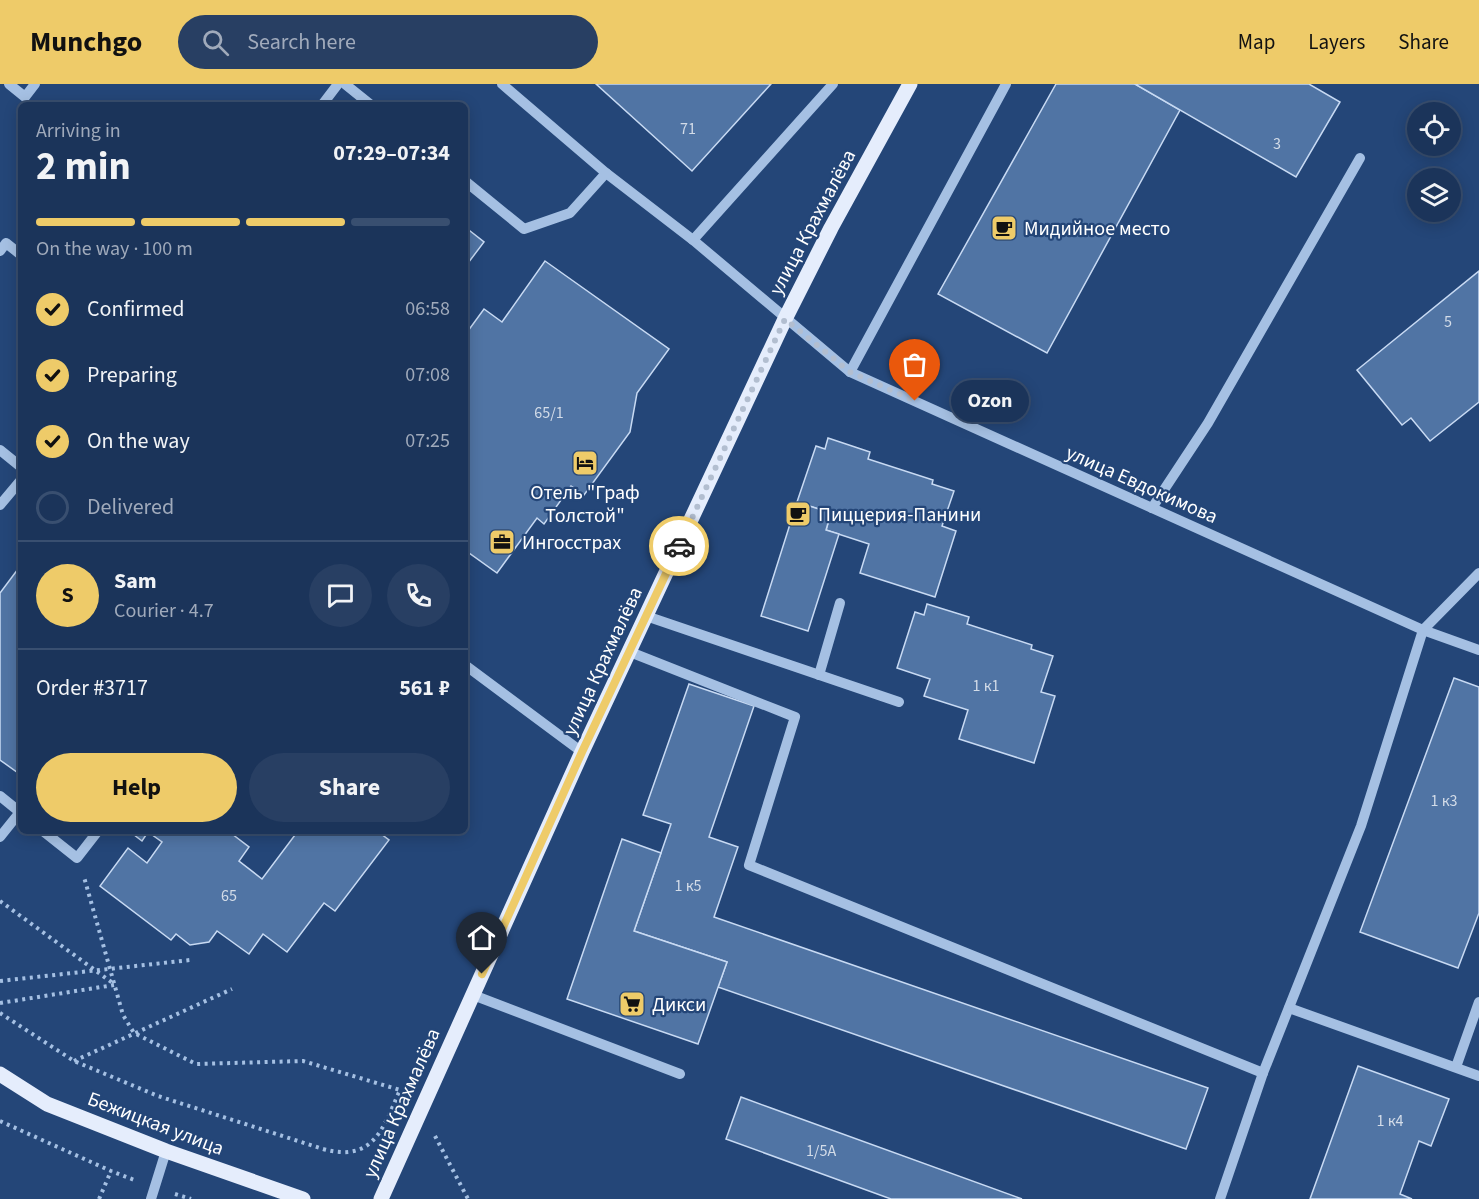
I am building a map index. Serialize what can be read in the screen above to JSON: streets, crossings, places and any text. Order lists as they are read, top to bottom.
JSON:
{
  "streets": {
    "main road": ["улица Крахмалёва", "Бежицкая улица"],
    "street": ["улица Евдокимова"]
  },
  "crossings": [
    ["улица Крахмалёва", "улица Евдокимова"]
  ],
  "places": {
    "cafe": ["Мидийное место", "Пиццерия-Панини"],
    "other": ["Ozon"],
    "hotel": ["Отель \"Граф Толстой\""],
    "office": ["Ингосстрах"],
    "supermarket": ["Дикси"]
  },
  "house_numbers": [
    "71",
    "3",
    "5",
    "65/1",
    "1 к1",
    "1 к3",
    "1 к5",
    "65",
    "1 к4",
    "1/5А"
  ],
  "page": {
    "header": "Munchgo",
    "search": "Search here",
    "nav": ["Map", "Layers", "Share"],
    "heading": ["2 min", "Arriving in", "07:29–07:34"],
    "panel": [
      "Sam",
      "Courier · 4.7",
      "Order #3717",
      "561 ₽"
    ],
    "bar": "On the way · 100 m",
    "list": [
      ["Confirmed", "06:58"],
      ["Preparing", "07:08"],
      ["On the way", "07:25"],
      "Delivered"
    ],
    "bubble": "Ozon",
    "round": "S",
    "buttons": ["Help", "Share"]
  }
}
